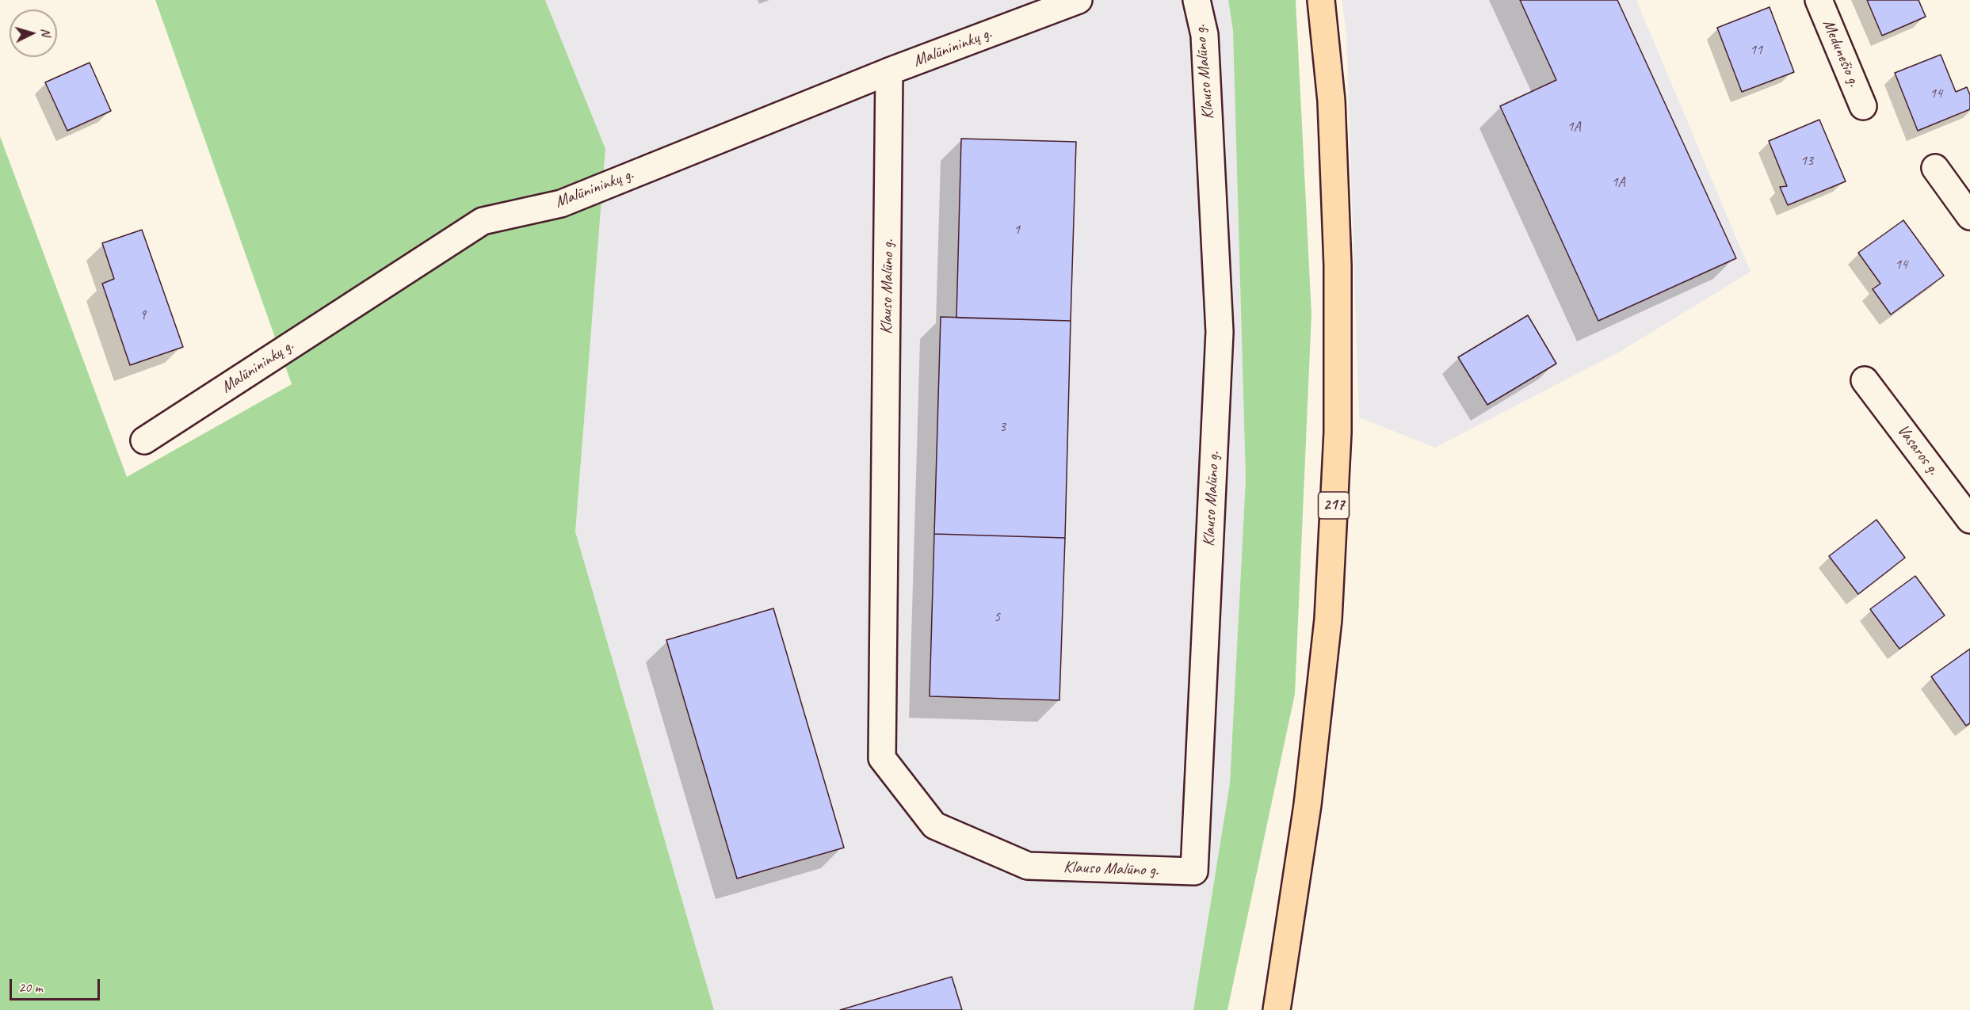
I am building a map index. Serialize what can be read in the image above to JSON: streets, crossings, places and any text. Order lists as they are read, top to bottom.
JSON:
{
  "streets": {
    "main road": ["217"],
    "street": [
      "Malūnininkų g.",
      "Medunešio g.",
      "Klauso Malūno g.",
      "Vasaros g."
    ]
  },
  "crossings": [
    ["Malūnininkų g.", "Klauso Malūno g."]
  ],
  "house_numbers": [
    "11",
    "14",
    "1A",
    "13",
    "1A",
    "1",
    "14",
    "9",
    "3",
    "5"
  ],
  "scale_bar": "20 m",
  "north": "right"
}
